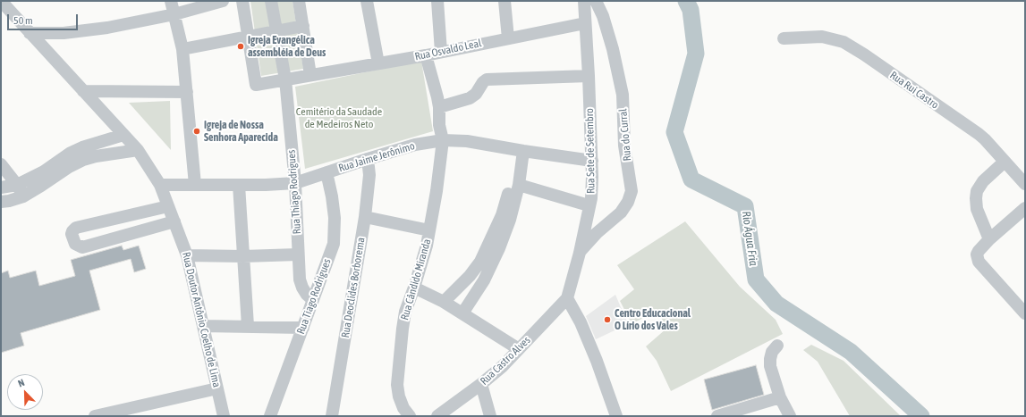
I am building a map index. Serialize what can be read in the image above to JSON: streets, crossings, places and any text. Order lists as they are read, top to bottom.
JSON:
{
  "streets": {
    "street": [
      "Rua Osvaldo Leal",
      "Rua Rui Castro",
      "Rua do Curral",
      "Rua Sete de Setembro",
      "Rua Jaime Jerônimo",
      "Rua Thiago Rodrigues",
      "Rua Cândido Miranda",
      "Rua Deoclides Borborema",
      "Rua Tiago Rodrigues",
      "Rua Doutor Antônio Coelho de Lima",
      "Rua Castro Alves"
    ]
  },
  "crossings": [
    ["Rua Osvaldo Leal", "Rua Sete de Setembro"],
    ["Rua Osvaldo Leal", "Rua Thiago Rodrigues"],
    ["Rua Osvaldo Leal", "Rua Cândido Miranda"],
    ["Rua do Curral", "Rua Sete de Setembro"],
    ["Rua Sete de Setembro", "Rua Jaime Jerônimo"],
    ["Rua Sete de Setembro", "Rua Castro Alves"],
    ["Rua Jaime Jerônimo", "Rua Thiago Rodrigues"],
    ["Rua Jaime Jerônimo", "Rua Cândido Miranda"],
    ["Rua Jaime Jerônimo", "Rua Deoclides Borborema"],
    ["Rua Jaime Jerônimo", "Rua Tiago Rodrigues"],
    ["Rua Jaime Jerônimo", "Rua Doutor Antônio Coelho de Lima"],
    ["Rua Thiago Rodrigues", "Rua Tiago Rodrigues"]
  ],
  "water": ["Rio Água Fria"],
  "parks": ["Cemitério da Saudade de Medeiros Neto"],
  "places": ["Igreja Evangélica assembléia de Deus", "Igreja de Nossa Senhora Aparecida", "Centro Educacional O Lírio dos Vales"],
  "scale_bar": "50 m",
  "north": "top left"
}
